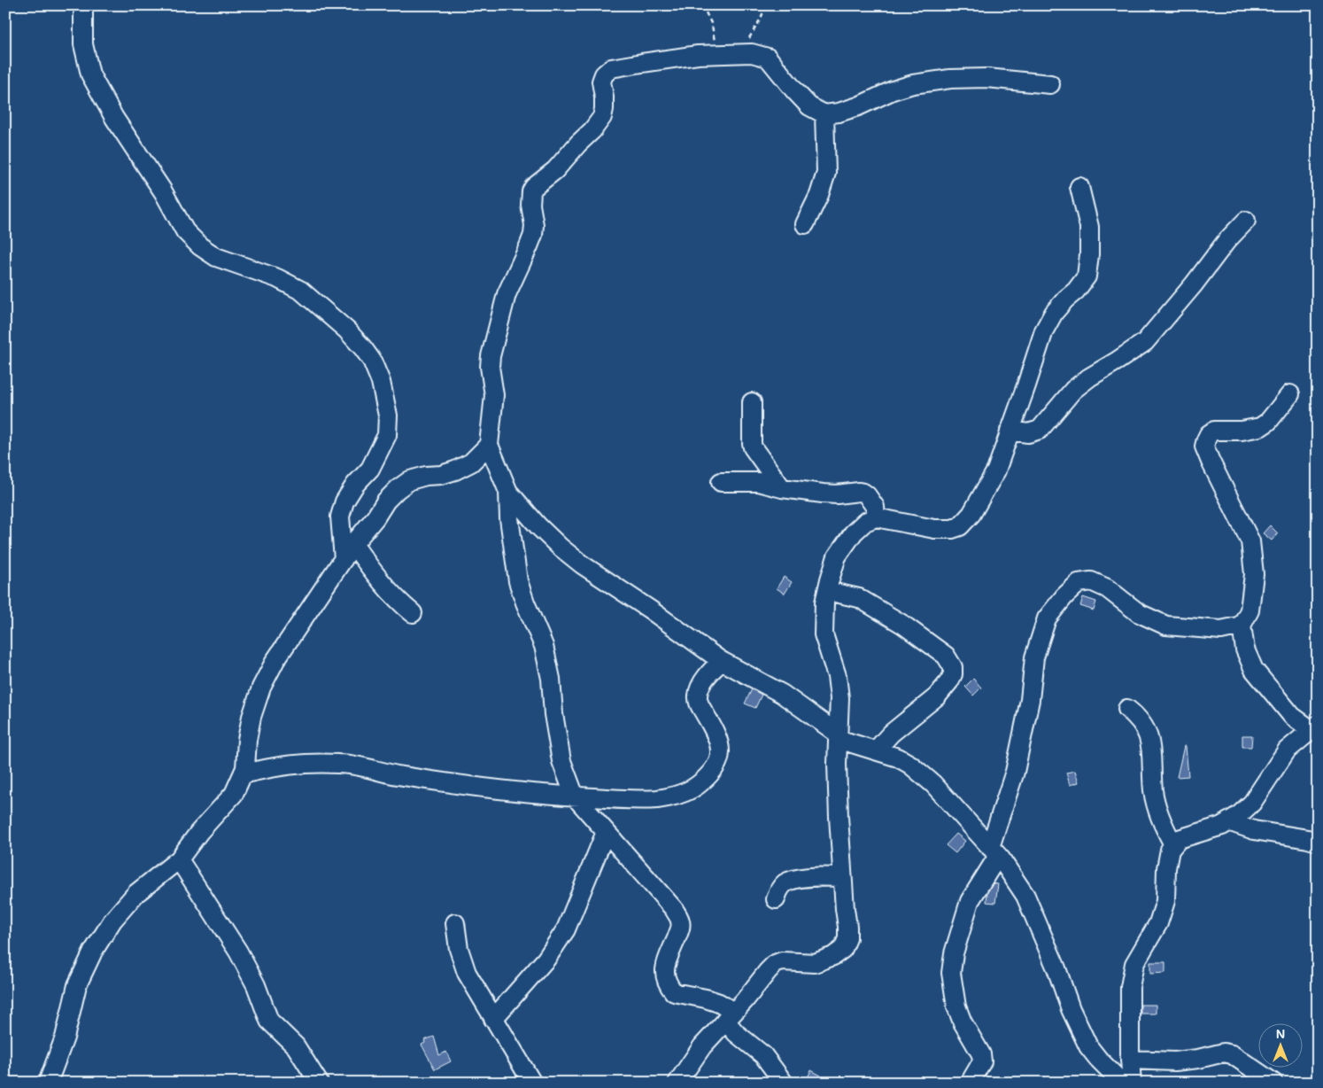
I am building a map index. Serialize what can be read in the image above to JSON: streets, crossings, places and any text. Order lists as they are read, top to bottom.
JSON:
{
  "north": "top"
}
